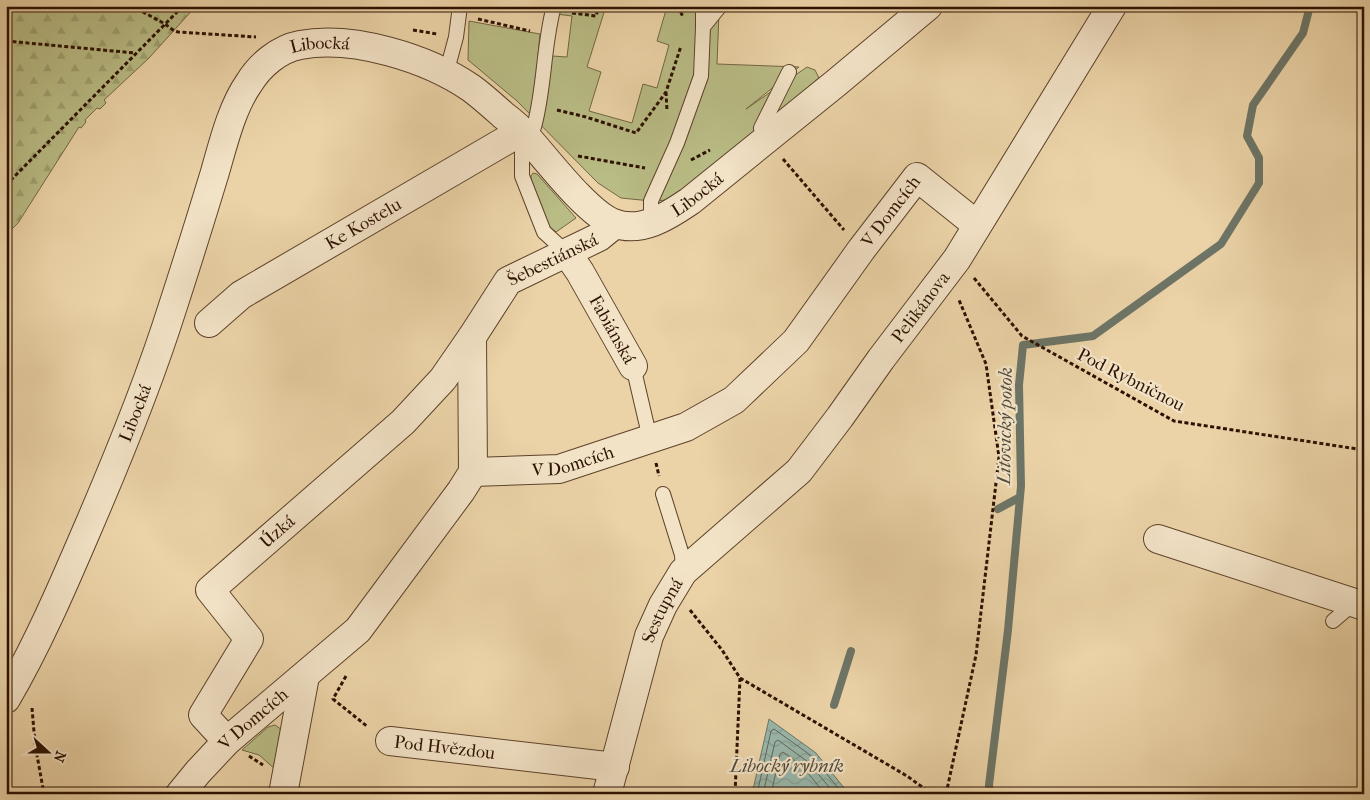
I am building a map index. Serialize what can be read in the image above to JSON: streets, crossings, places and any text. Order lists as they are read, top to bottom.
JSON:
{
  "streets": {
    "street": [
      "Libocká",
      "V Domcích",
      "Ke Kostelu",
      "Šebestiánská",
      "Pelikánova",
      "Fabiánská",
      "Úzká",
      "Sestupná",
      "Pod Hvězdou"
    ],
    "path": ["Pod Rybničnou"]
  },
  "crossings": [
    ["Libocká", "Ke Kostelu"],
    ["Libocká", "Šebestiánská"],
    ["V Domcích", "Pelikánova"],
    ["V Domcích", "Fabiánská"],
    ["V Domcích", "Úzká"],
    ["Šebestiánská", "Fabiánská"],
    ["Šebestiánská", "Úzká"],
    ["Pelikánova", "Pod Rybničnou"],
    ["Pelikánova", "Sestupná"],
    ["Sestupná", "Pod Hvězdou"]
  ],
  "water": ["Litovický potok", "Libocký rybník"],
  "north": "right"
}
